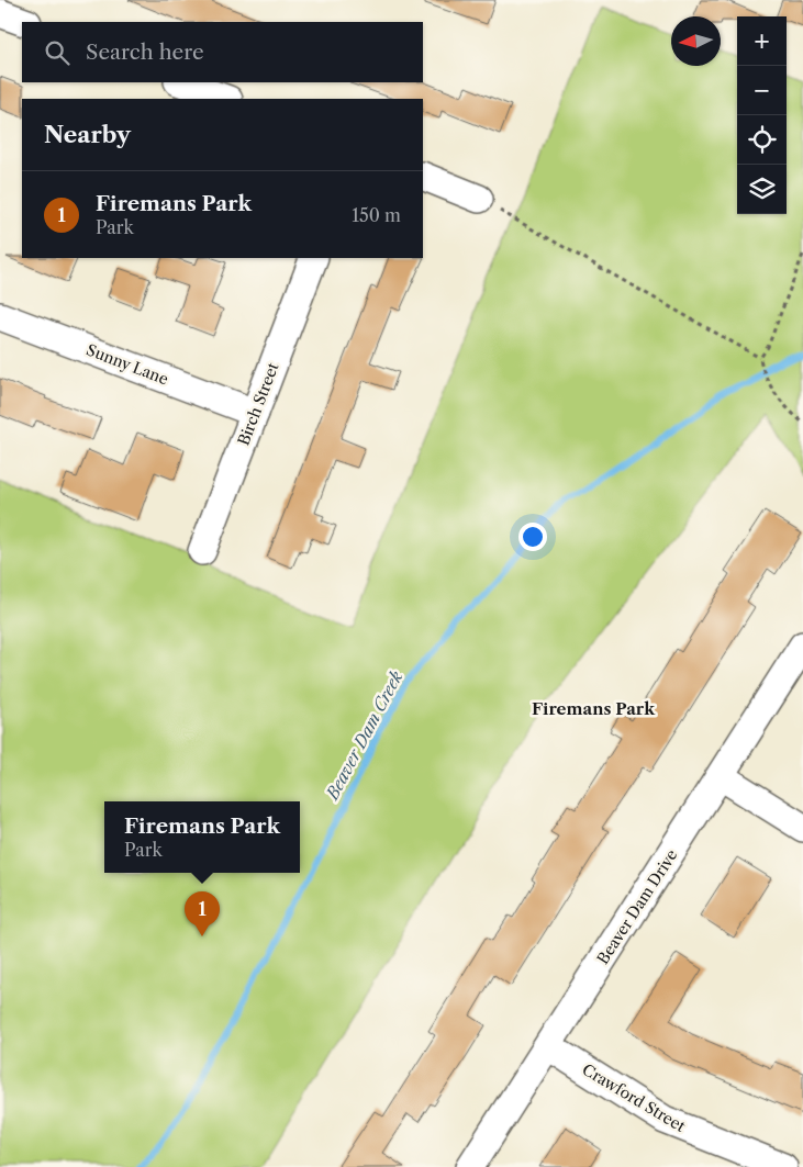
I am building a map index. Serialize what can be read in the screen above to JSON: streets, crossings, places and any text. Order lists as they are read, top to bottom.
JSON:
{
  "streets": {
    "street": [
      "Sunny Lane",
      "Birch Street",
      "Beaver Dam Drive",
      "Crawford Street"
    ]
  },
  "crossings": [
    ["Sunny Lane", "Birch Street"],
    ["Beaver Dam Drive", "Crawford Street"]
  ],
  "districts": ["Firemans Park"],
  "water": ["Beaver Dam Creek"],
  "north": "left",
  "page": {
    "map_buttons": ["+", "−"],
    "search": "Search here",
    "heading": "Nearby",
    "list": [
      {
        "mark": "1",
        "name": "Firemans Park",
        "note": "Park",
        "value": "150 m"
      }
    ],
    "popup": ["Firemans Park", "Park"],
    "pins": "1"
  }
}
